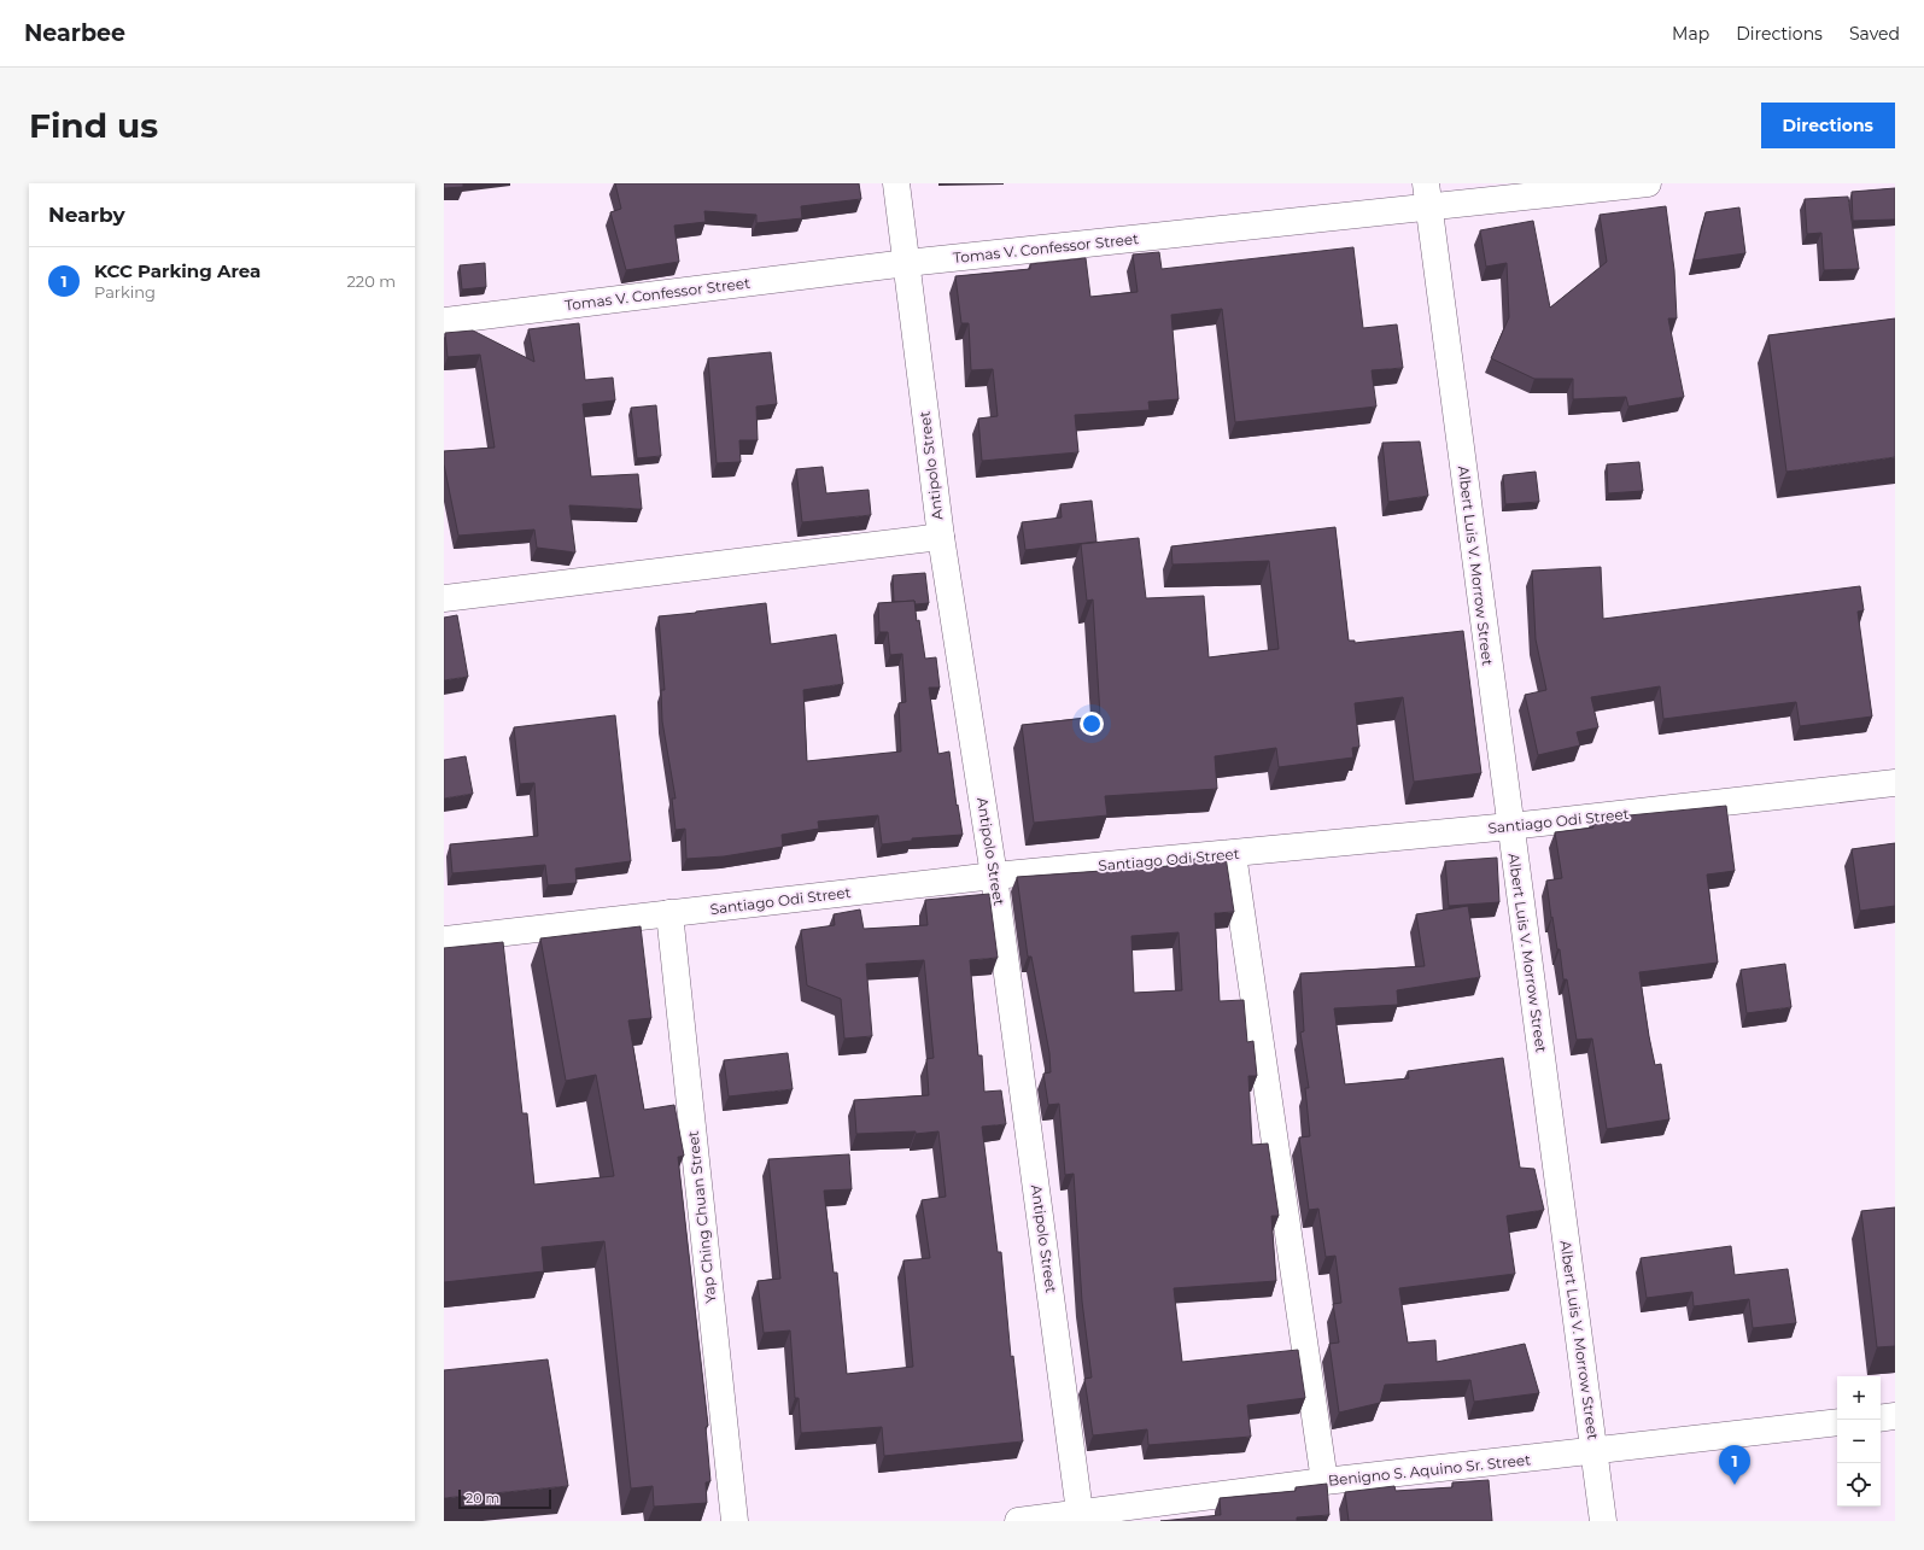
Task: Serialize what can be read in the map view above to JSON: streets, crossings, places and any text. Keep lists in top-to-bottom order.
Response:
{
  "streets": {
    "street": [
      "Tomas V. Confessor Street",
      "Antipolo Street",
      "Albert Luis V. Morrow Street",
      "Santiago Odi Street",
      "Yap Ching Chuan Street",
      "Benigno S. Aquino Sr. Street"
    ]
  },
  "crossings": [
    ["Tomas V. Confessor Street", "Antipolo Street"],
    ["Tomas V. Confessor Street", "Albert Luis V. Morrow Street"],
    ["Antipolo Street", "Santiago Odi Street"],
    ["Antipolo Street", "Benigno S. Aquino Sr. Street"],
    ["Albert Luis V. Morrow Street", "Santiago Odi Street"],
    ["Albert Luis V. Morrow Street", "Benigno S. Aquino Sr. Street"],
    ["Santiago Odi Street", "Yap Ching Chuan Street"]
  ],
  "scale_bar": "20 m",
  "page": {
    "header": "Nearbee",
    "nav": ["Map", "Directions", "Saved"],
    "buttons": "Directions",
    "title": "Find us",
    "heading": "Nearby",
    "list": [
      {
        "mark": "1",
        "name": "KCC Parking Area",
        "note": "Parking",
        "value": "220 m"
      }
    ],
    "map_buttons": ["+", "−"],
    "pins": "1",
    "scale": "20 m"
  }
}
